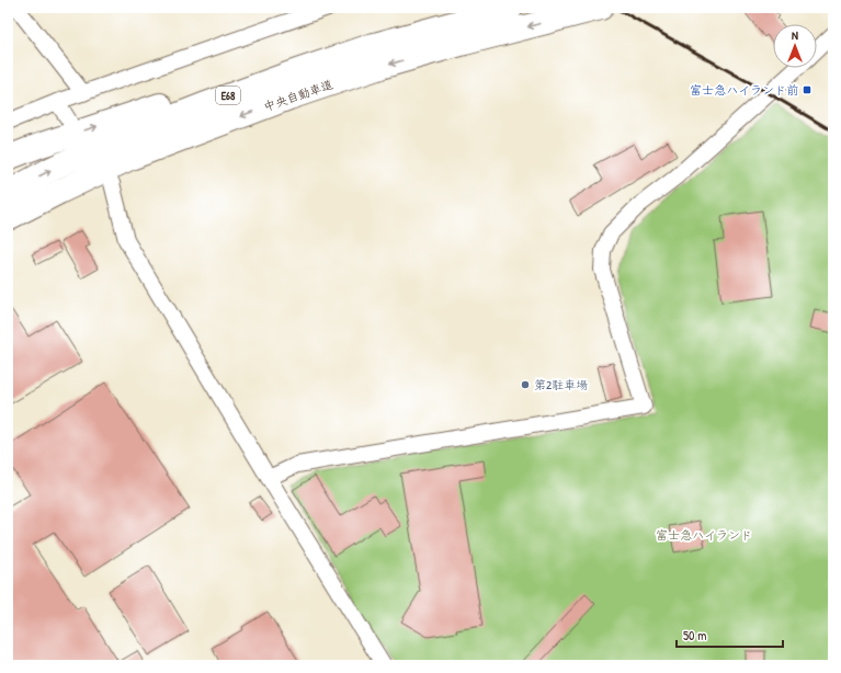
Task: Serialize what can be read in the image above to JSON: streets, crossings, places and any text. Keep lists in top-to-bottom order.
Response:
{
  "streets": {
    "highway": ["E68", "中央自動車道"]
  },
  "parks": ["富士急ハイランド"],
  "places": {
    "transit": ["富士急ハイランド前"],
    "other": ["第2駐車場"]
  },
  "scale_bar": "50 m",
  "north": "top"
}
